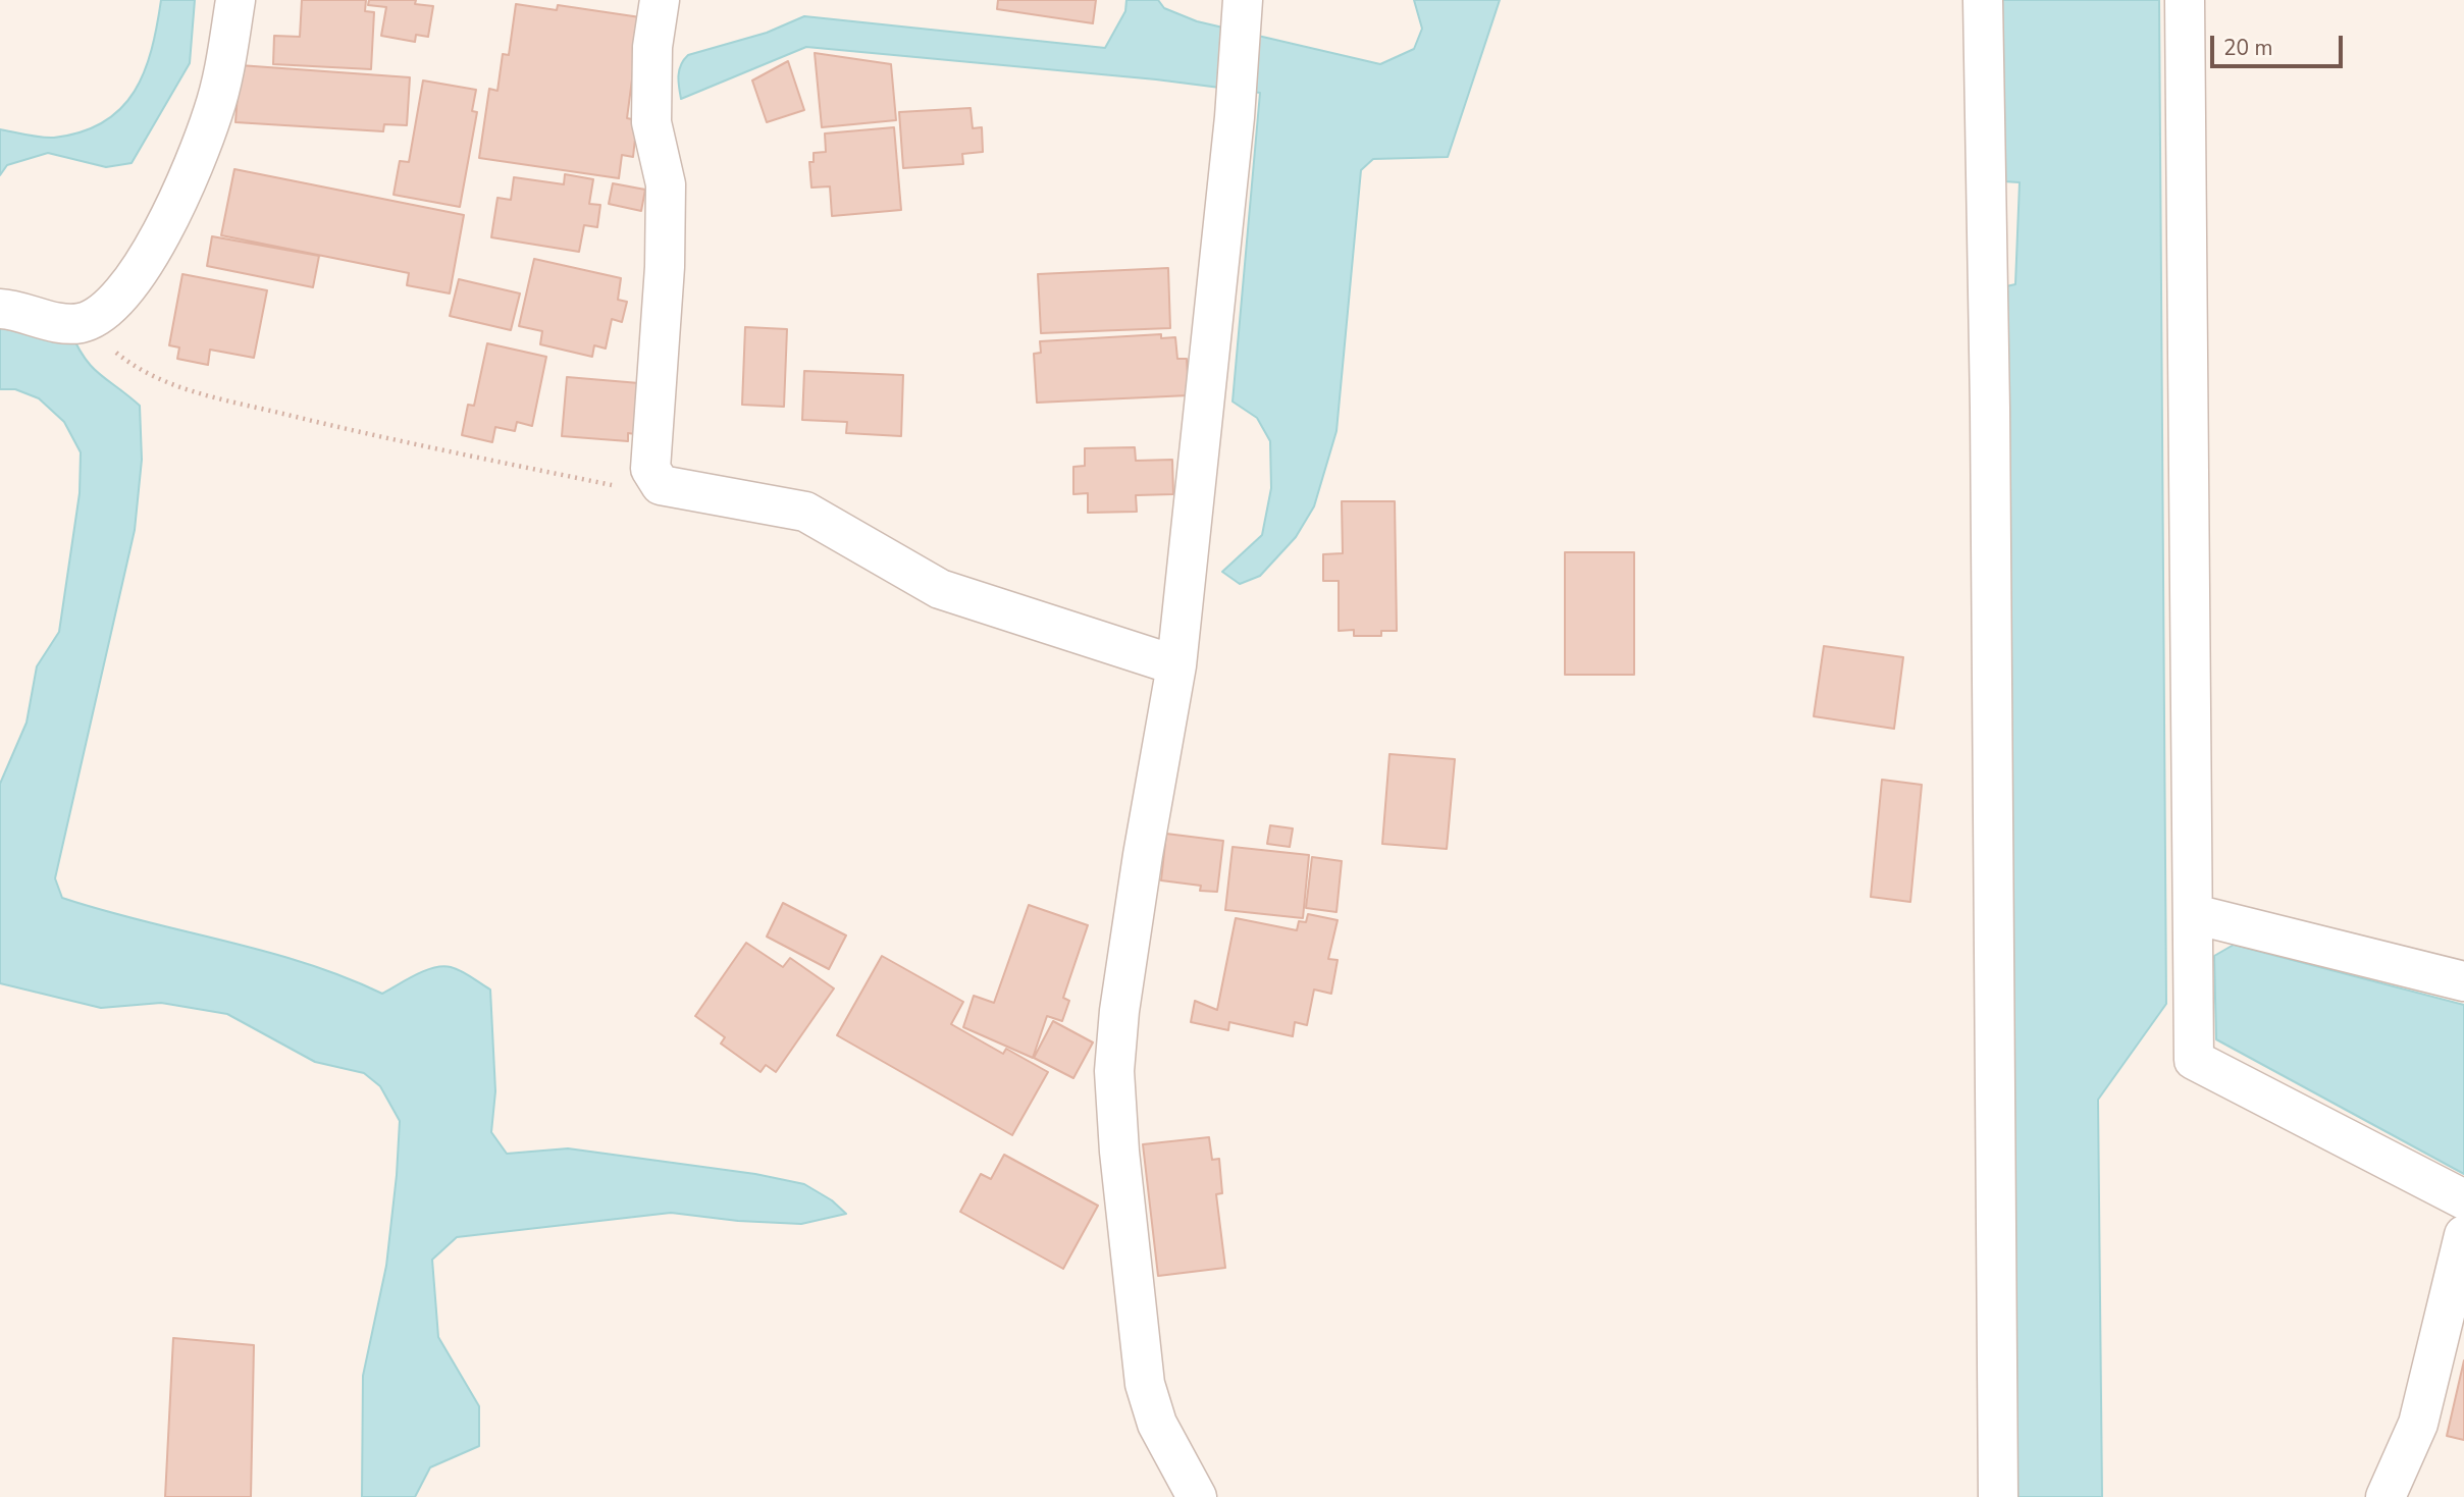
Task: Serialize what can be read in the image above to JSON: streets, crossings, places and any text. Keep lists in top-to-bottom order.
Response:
{
  "scale_bar": "20 m"
}
